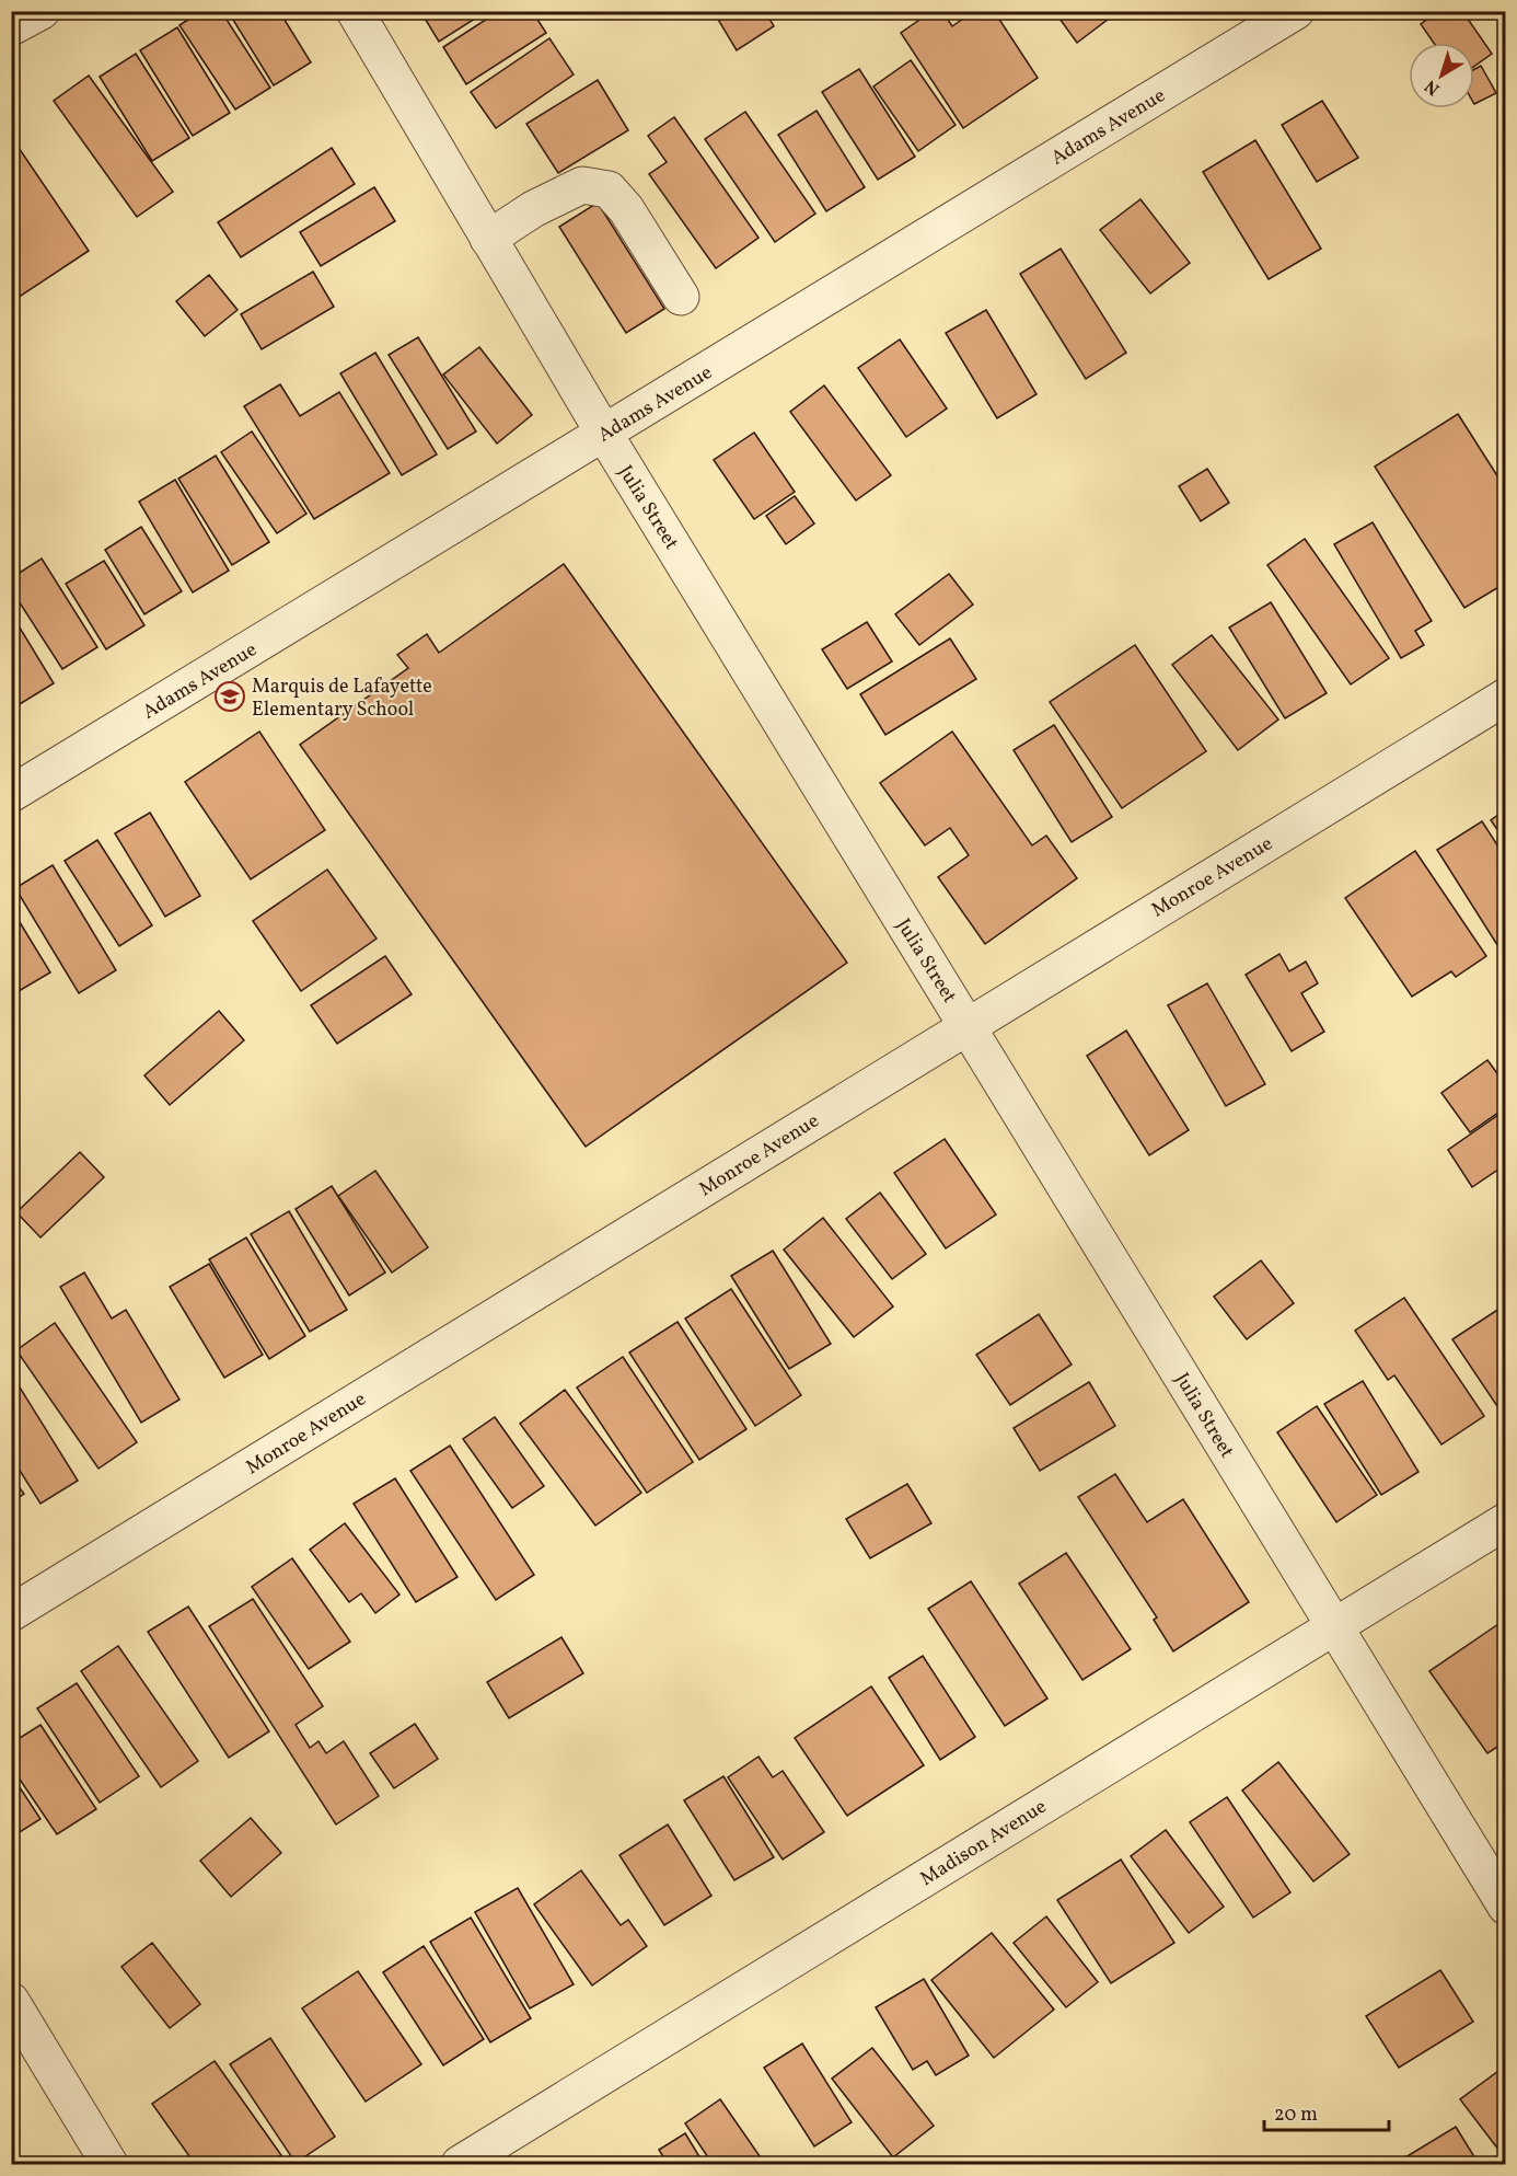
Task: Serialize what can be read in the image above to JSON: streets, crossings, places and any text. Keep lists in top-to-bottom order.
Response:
{
  "streets": {
    "street": [
      "Adams Avenue",
      "Julia Street",
      "Monroe Avenue",
      "Madison Avenue"
    ]
  },
  "crossings": [
    ["Adams Avenue", "Julia Street"],
    ["Julia Street", "Monroe Avenue"],
    ["Julia Street", "Madison Avenue"]
  ],
  "places": {
    "school or university": ["Marquis de Lafayette Elementary School"]
  },
  "scale_bar": "20 m",
  "north": "bottom left"
}
